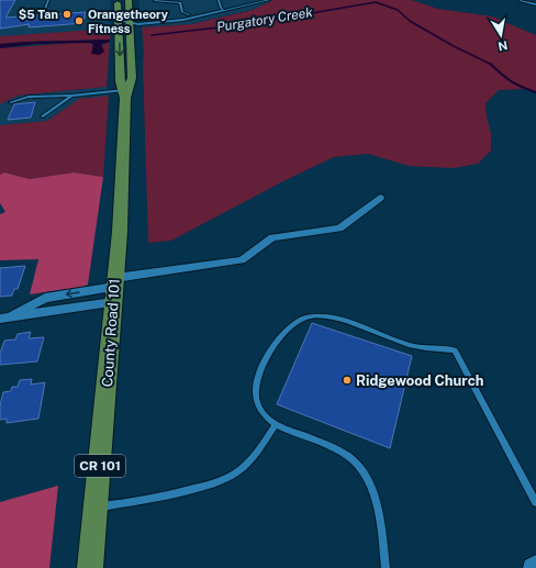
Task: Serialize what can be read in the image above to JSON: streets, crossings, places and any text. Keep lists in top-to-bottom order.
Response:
{
  "streets": {
    "main road": ["County Road 101", "CR 101"]
  },
  "water": ["Purgatory Creek"],
  "places": ["$5 Tan", "Orangetheory Fitness", "Ridgewood Church"],
  "north": "bottom"
}
